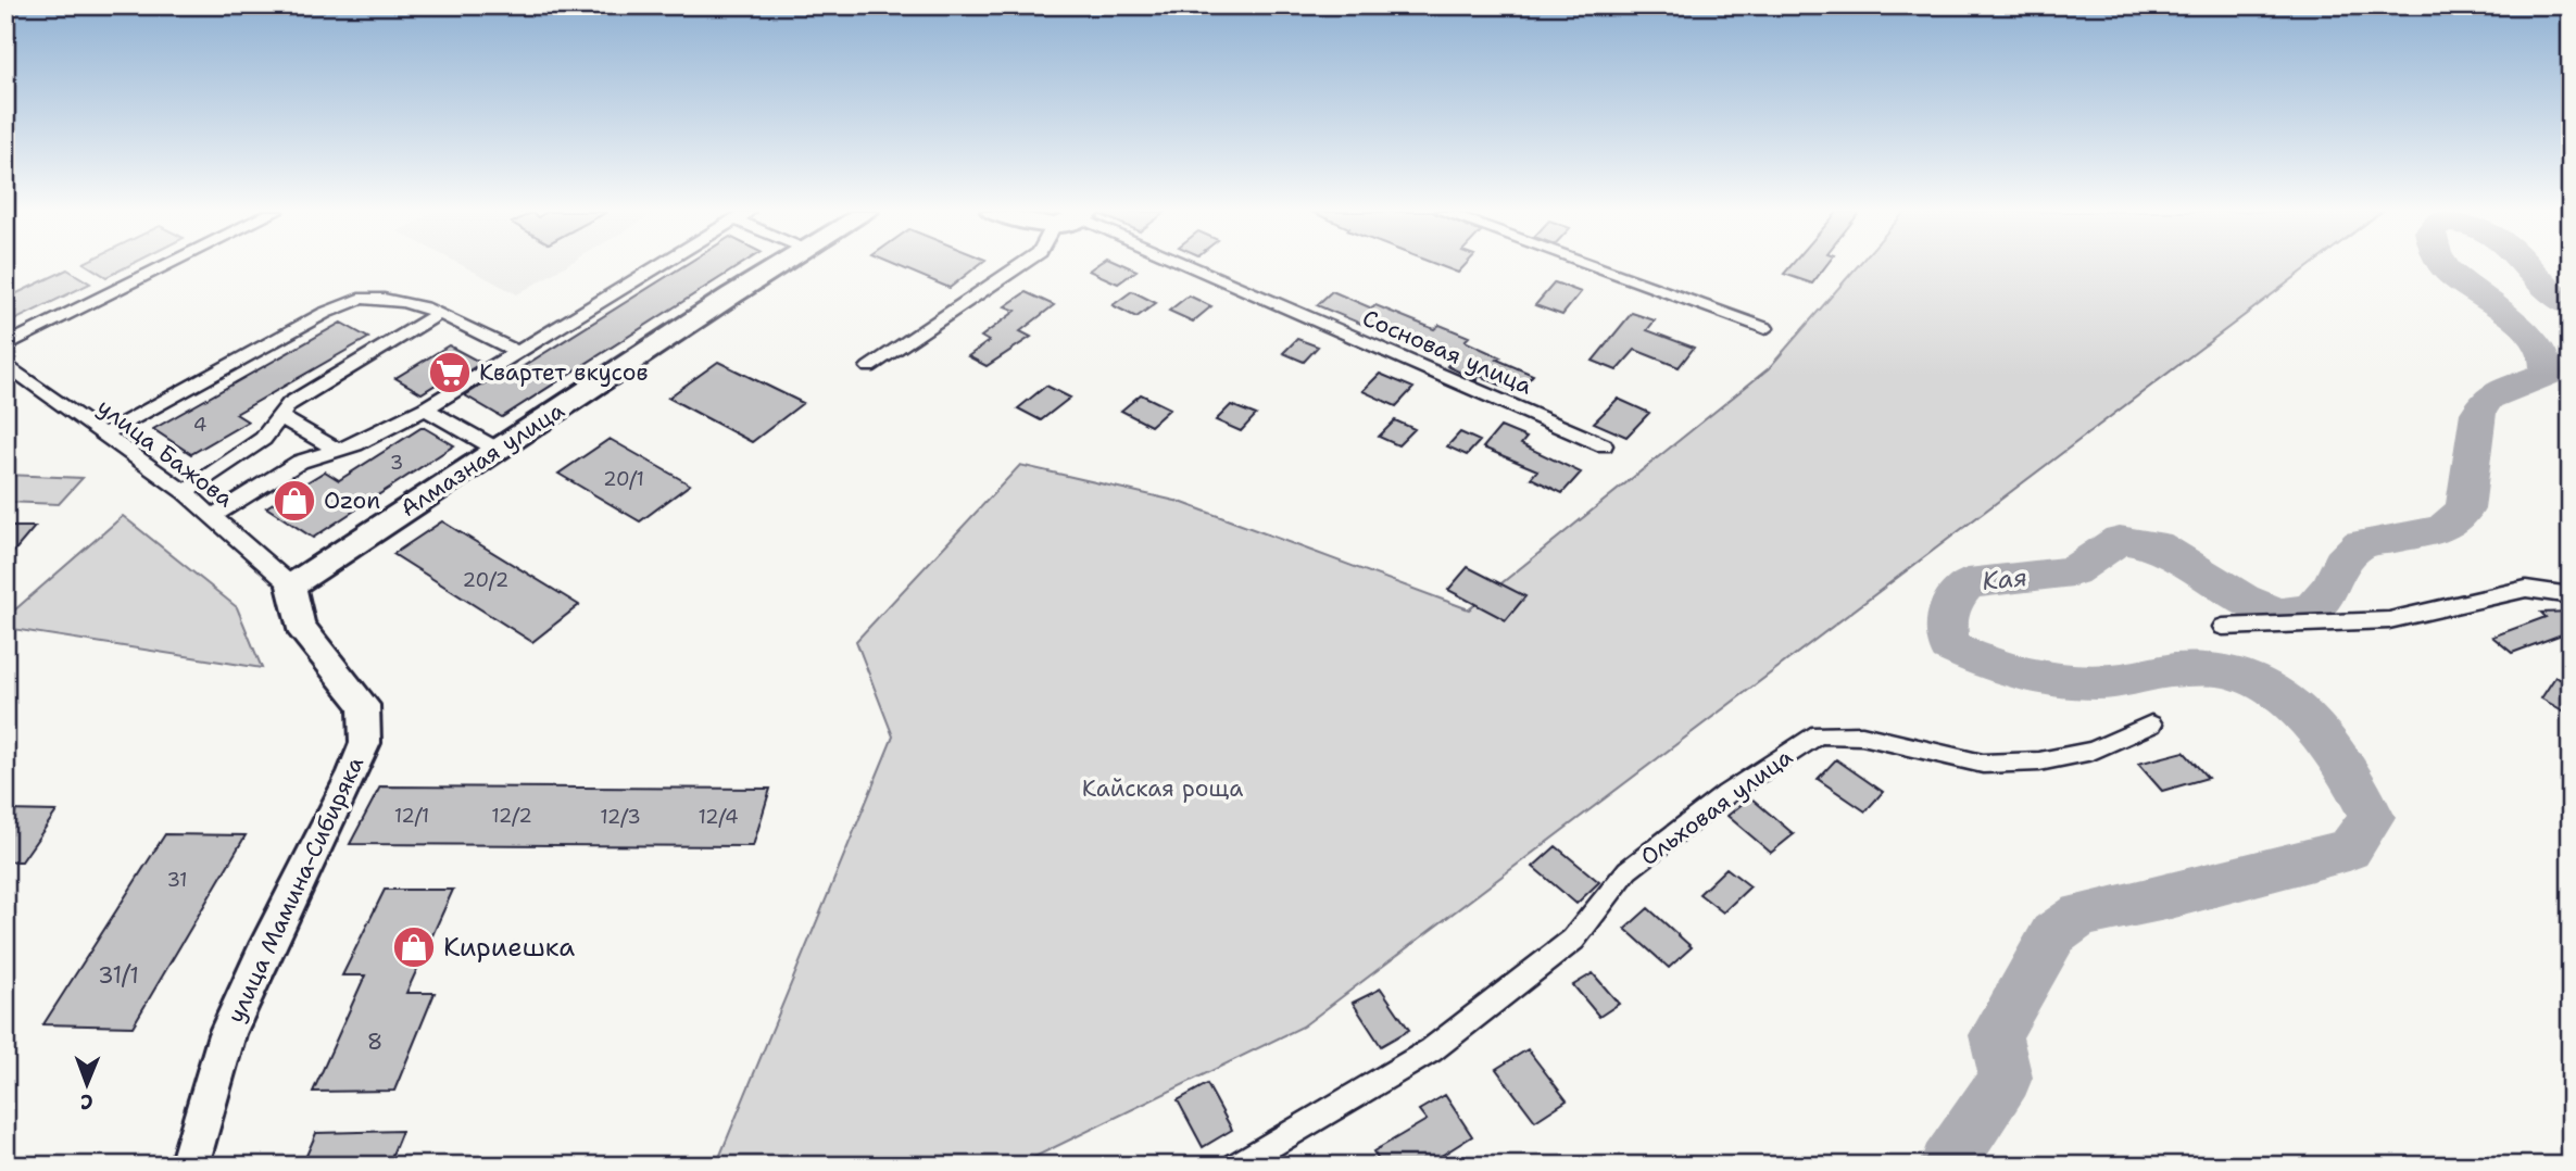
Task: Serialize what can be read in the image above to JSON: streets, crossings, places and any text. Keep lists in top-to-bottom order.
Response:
{
  "streets": {
    "street": [
      "Сосновая улица",
      "улица Бажова",
      "Алмазная улица",
      "Ольховая улица",
      "улица Мамина-Сибиряка"
    ]
  },
  "crossings": [
    ["улица Бажова", "Алмазная улица"],
    ["улица Бажова", "улица Мамина-Сибиряка"],
    ["Алмазная улица", "улица Мамина-Сибиряка"]
  ],
  "water": ["Кая"],
  "parks": ["Кайская роща"],
  "places": {
    "supermarket": ["Квартет вкусов"],
    "shop": ["Ozon", "Кириешка"]
  },
  "house_numbers": [
    "4",
    "3",
    "20/1",
    "20/2",
    "12/1",
    "12/2",
    "12/3",
    "12/4",
    "31",
    "31/1",
    "8"
  ],
  "north": "bottom"
}
